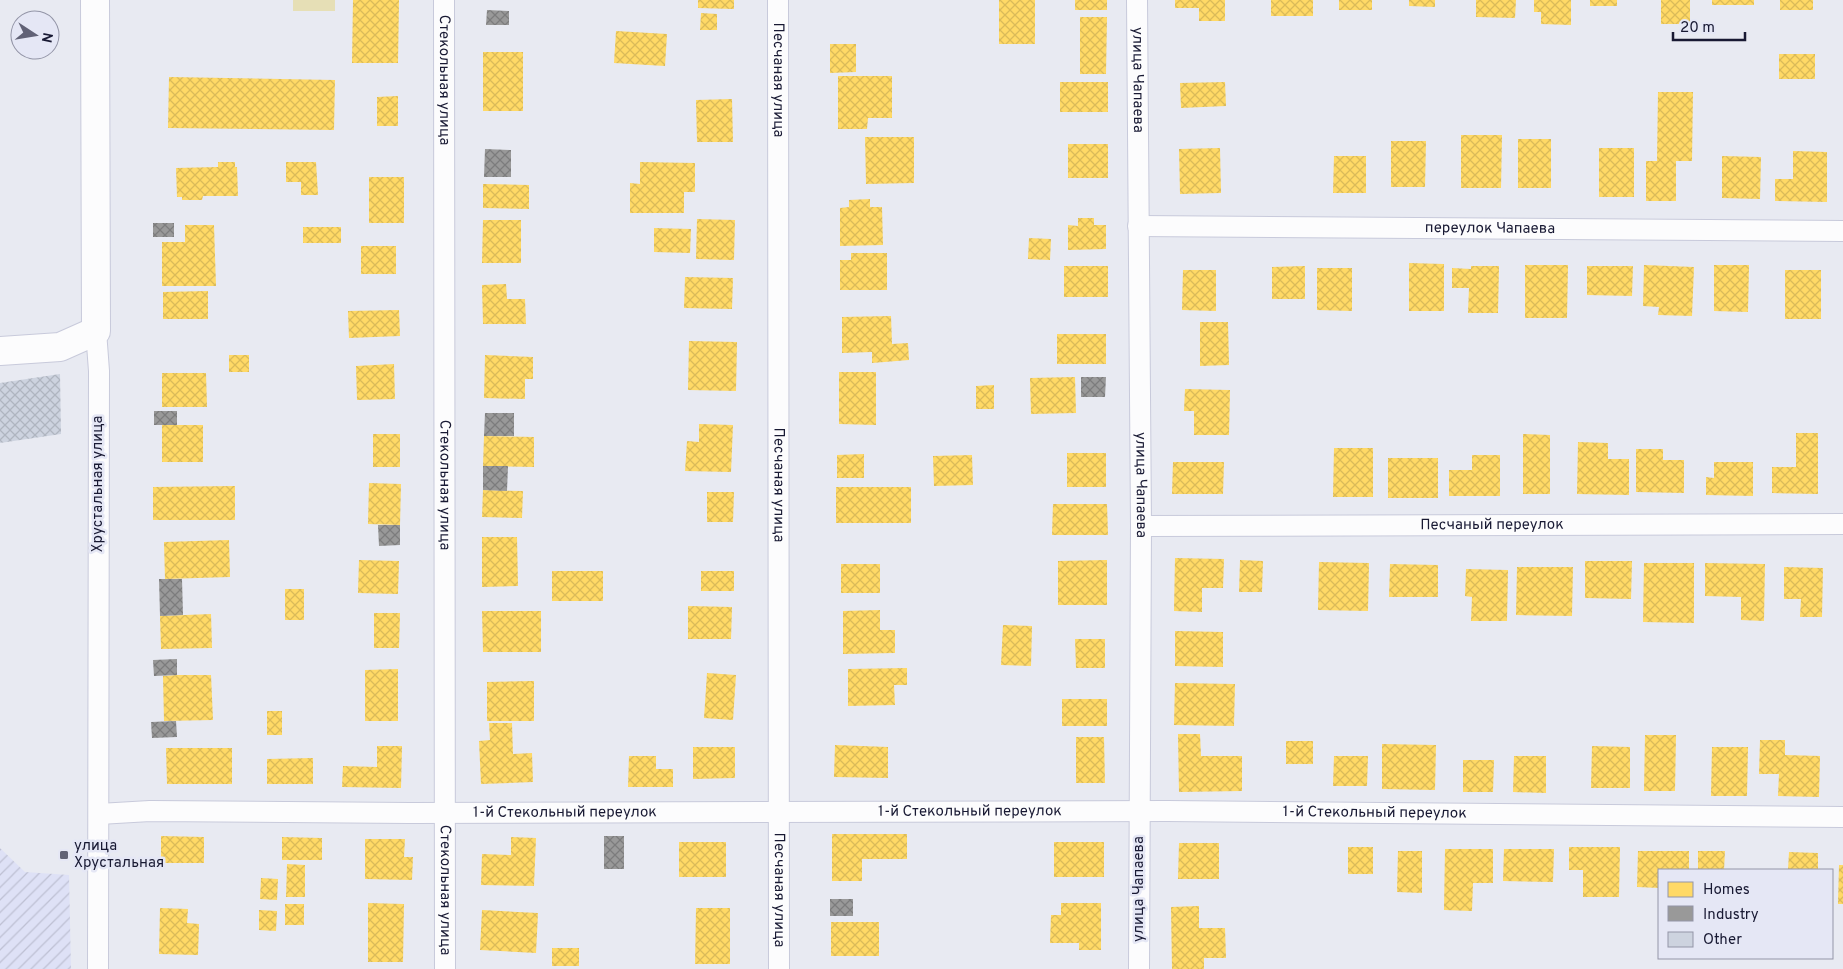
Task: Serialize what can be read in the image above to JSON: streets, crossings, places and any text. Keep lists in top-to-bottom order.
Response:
{
  "streets": {
    "main road": ["Хрустальная улица"],
    "street": [
      "Стекольная улица",
      "Песчаная улица",
      "улица Чапаева",
      "переулок Чапаева",
      "Песчаный переулок",
      "1-й Стекольный переулок"
    ]
  },
  "crossings": [
    ["Стекольная улица", "1-й Стекольный переулок"],
    ["Песчаная улица", "1-й Стекольный переулок"],
    ["улица Чапаева", "переулок Чапаева"],
    ["улица Чапаева", "Песчаный переулок"],
    ["улица Чапаева", "1-й Стекольный переулок"],
    ["Хрустальная улица", "1-й Стекольный переулок"]
  ],
  "places": {
    "transit": ["улица Хрустальная"]
  },
  "legend": ["Homes", "Industry", "Other"],
  "scale_bar": "20 m",
  "north": "right"
}
